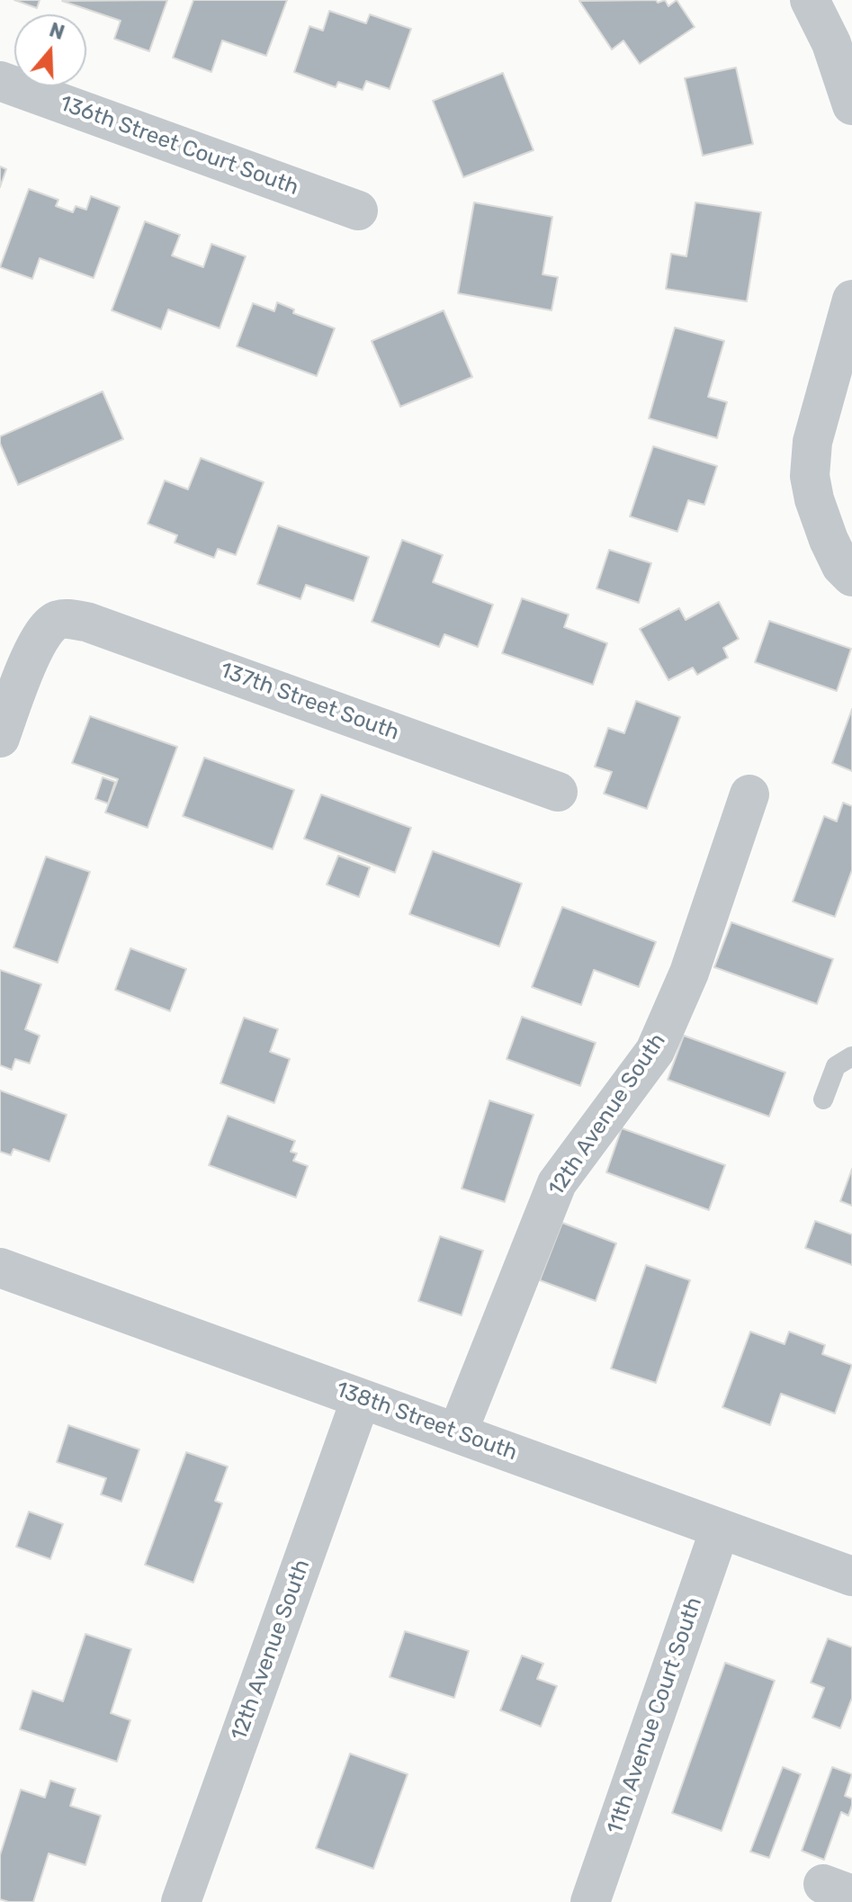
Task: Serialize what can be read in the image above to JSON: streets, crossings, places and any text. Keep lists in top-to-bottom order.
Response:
{
  "streets": {
    "street": [
      "136th Street Court South",
      "137th Street South",
      "12th Avenue South",
      "138th Street South",
      "11th Avenue Court South"
    ]
  },
  "crossings": [
    ["12th Avenue South", "138th Street South"],
    ["138th Street South", "11th Avenue Court South"]
  ],
  "north": "top"
}
